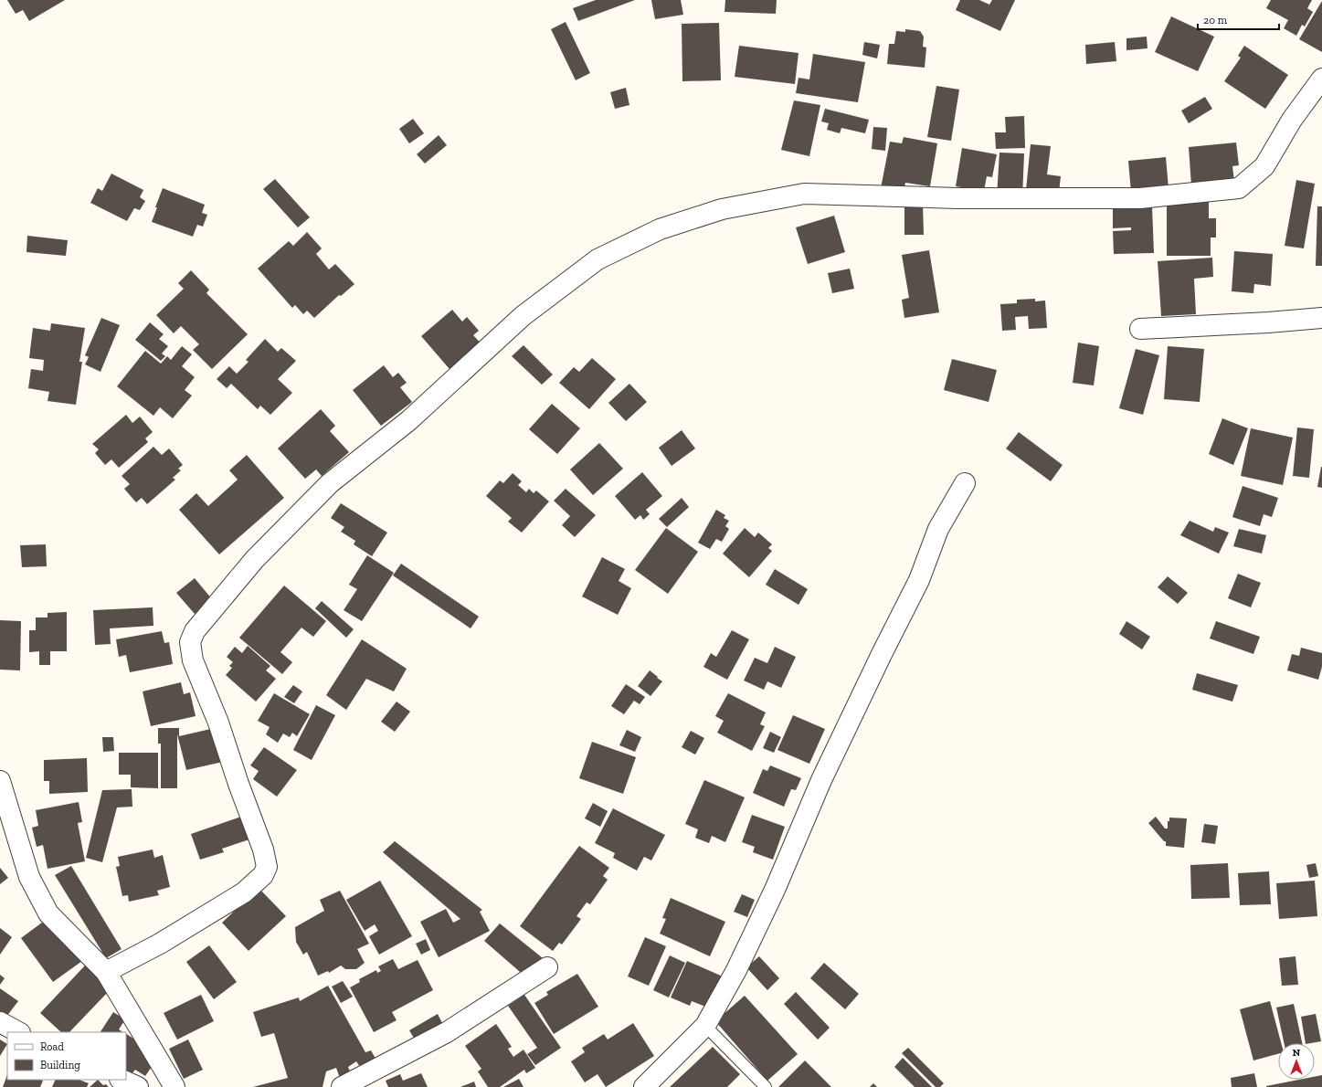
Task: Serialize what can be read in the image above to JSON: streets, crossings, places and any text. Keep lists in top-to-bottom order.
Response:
{
  "legend": ["Road", "Building"],
  "scale_bar": "20 m",
  "north": "top"
}
